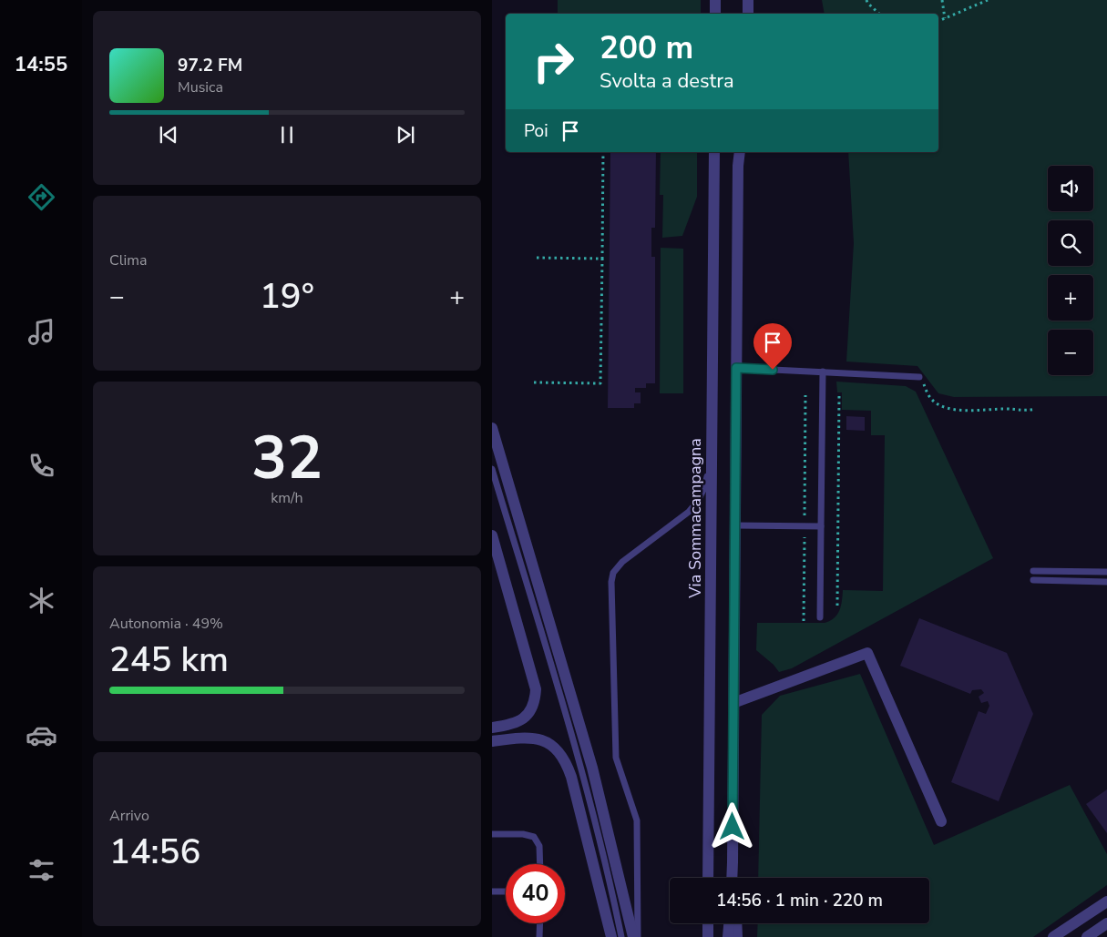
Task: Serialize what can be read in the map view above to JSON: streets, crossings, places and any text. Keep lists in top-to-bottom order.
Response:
{
  "streets": {
    "street": ["Via Sommacampagna"]
  },
  "page": {
    "tabs": "14:55",
    "turn": ["200 m", "Svolta a destra"],
    "song": ["97.2 FM", "Musica"],
    "then": "Poi",
    "map_buttons": ["+", "−"],
    "tile": [
      "Clima",
      ["32", "km/h"],
      ["Autonomia · 49%", "245 km"],
      ["Arrivo", "14:56"]
    ],
    "heat": ["−", "19°", "+"],
    "limit": "40",
    "trip": "14:56 · 1 min · 220 m"
  }
}
